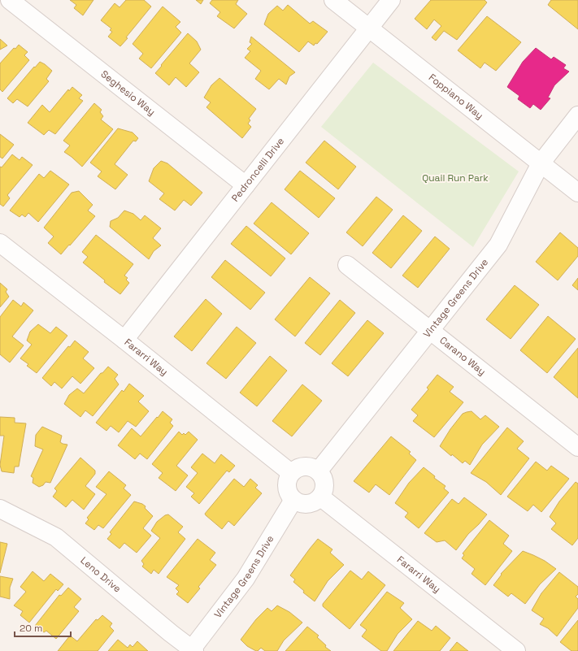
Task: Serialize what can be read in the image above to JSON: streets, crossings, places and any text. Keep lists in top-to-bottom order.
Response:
{
  "streets": {
    "street": [
      "Seghesio Way",
      "Foppiano Way",
      "Pedroncelli Drive",
      "Vintage Greens Drive",
      "Carano Way",
      "Fararri Way",
      "Leno Drive"
    ]
  },
  "crossings": [
    ["Seghesio Way", "Pedroncelli Drive"],
    ["Foppiano Way", "Pedroncelli Drive"],
    ["Foppiano Way", "Vintage Greens Drive"],
    ["Pedroncelli Drive", "Fararri Way"],
    ["Vintage Greens Drive", "Carano Way"],
    ["Vintage Greens Drive", "Fararri Way"],
    ["Vintage Greens Drive", "Leno Drive"]
  ],
  "parks": ["Quail Run Park"],
  "scale_bar": "20 m"
}
